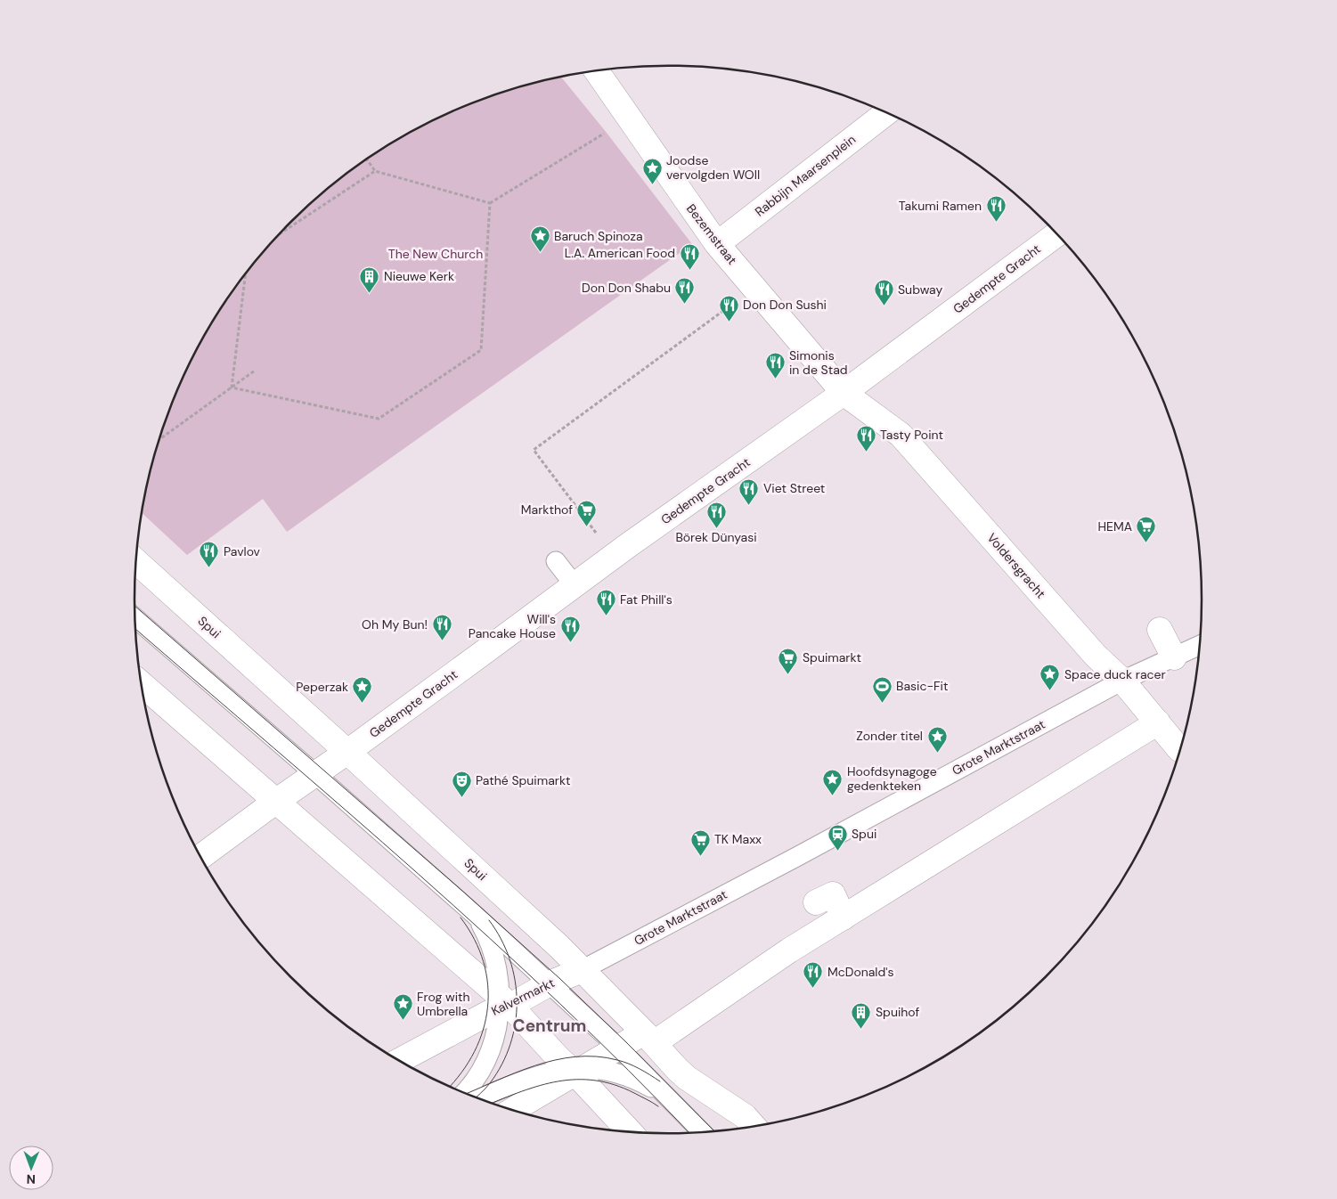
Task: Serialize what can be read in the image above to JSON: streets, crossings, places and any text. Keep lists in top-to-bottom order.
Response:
{
  "streets": {
    "street": [
      "Rabbijn Maarsenplein",
      "Bezemstraat",
      "Gedempte Gracht",
      "Voldersgracht",
      "Spui",
      "Kalvermarkt"
    ],
    "lane": ["Grote Marktstraat"]
  },
  "crossings": [
    ["Rabbijn Maarsenplein", "Bezemstraat"],
    ["Bezemstraat", "Gedempte Gracht"],
    ["Bezemstraat", "Voldersgracht"],
    ["Gedempte Gracht", "Voldersgracht"],
    ["Gedempte Gracht", "Spui"],
    ["Voldersgracht", "Grote Marktstraat"],
    ["Spui", "Grote Marktstraat"],
    ["Spui", "Kalvermarkt"],
    ["Grote Marktstraat", "Kalvermarkt"]
  ],
  "districts": ["Centrum"],
  "parks": ["The New Church"],
  "places": {
    "place": [
      "Joodse vervolgden WOII",
      "Baruch Spinoza",
      "Space duck racer",
      "Peperzak",
      "Zonder titel",
      "Hoofdsynagoge gedenkteken",
      "Frog with Umbrella"
    ],
    "restaurant": [
      "Takumi Ramen",
      "L.A. American Food",
      "Don Don Shabu",
      "Subway",
      "Don Don Sushi",
      "Simonis in de Stad",
      "Tasty Point",
      "Viet Street",
      "Börek Dünyasi",
      "Pavlov",
      "Fat Phill's",
      "Oh My Bun!",
      "Will's Pancake House",
      "McDonald's"
    ],
    "building": ["Nieuwe Kerk", "Spuihof"],
    "supermarket": [
      "Markthof",
      "HEMA",
      "Spuimarkt",
      "TK Maxx"
    ],
    "sports": ["Basic-Fit"],
    "theatre": ["Pathé Spuimarkt"],
    "station": ["Spui"]
  },
  "north": "bottom"
}
